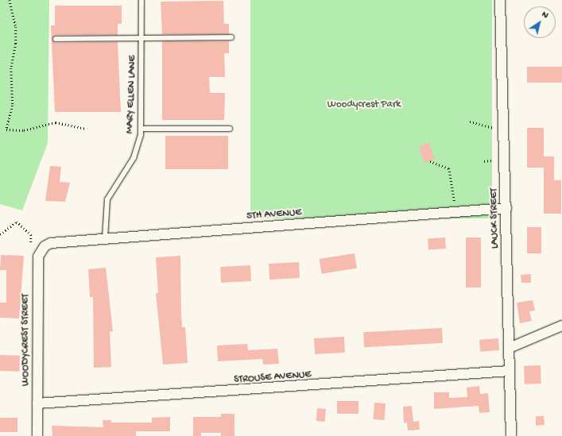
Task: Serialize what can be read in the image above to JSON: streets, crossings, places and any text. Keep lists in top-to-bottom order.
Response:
{
  "streets": {
    "street": [
      "5TH AVENUE",
      "LAUCK STREET",
      "WOODYCREST STREET",
      "STROUSE AVENUE"
    ],
    "lane": ["MARY ELLEN LANE"]
  },
  "crossings": [
    ["MARY ELLEN LANE", "5TH AVENUE"],
    ["5TH AVENUE", "LAUCK STREET"],
    ["5TH AVENUE", "WOODYCREST STREET"],
    ["LAUCK STREET", "STROUSE AVENUE"],
    ["WOODYCREST STREET", "STROUSE AVENUE"]
  ],
  "parks": ["Woodycrest Park"],
  "north": "top right"
}
